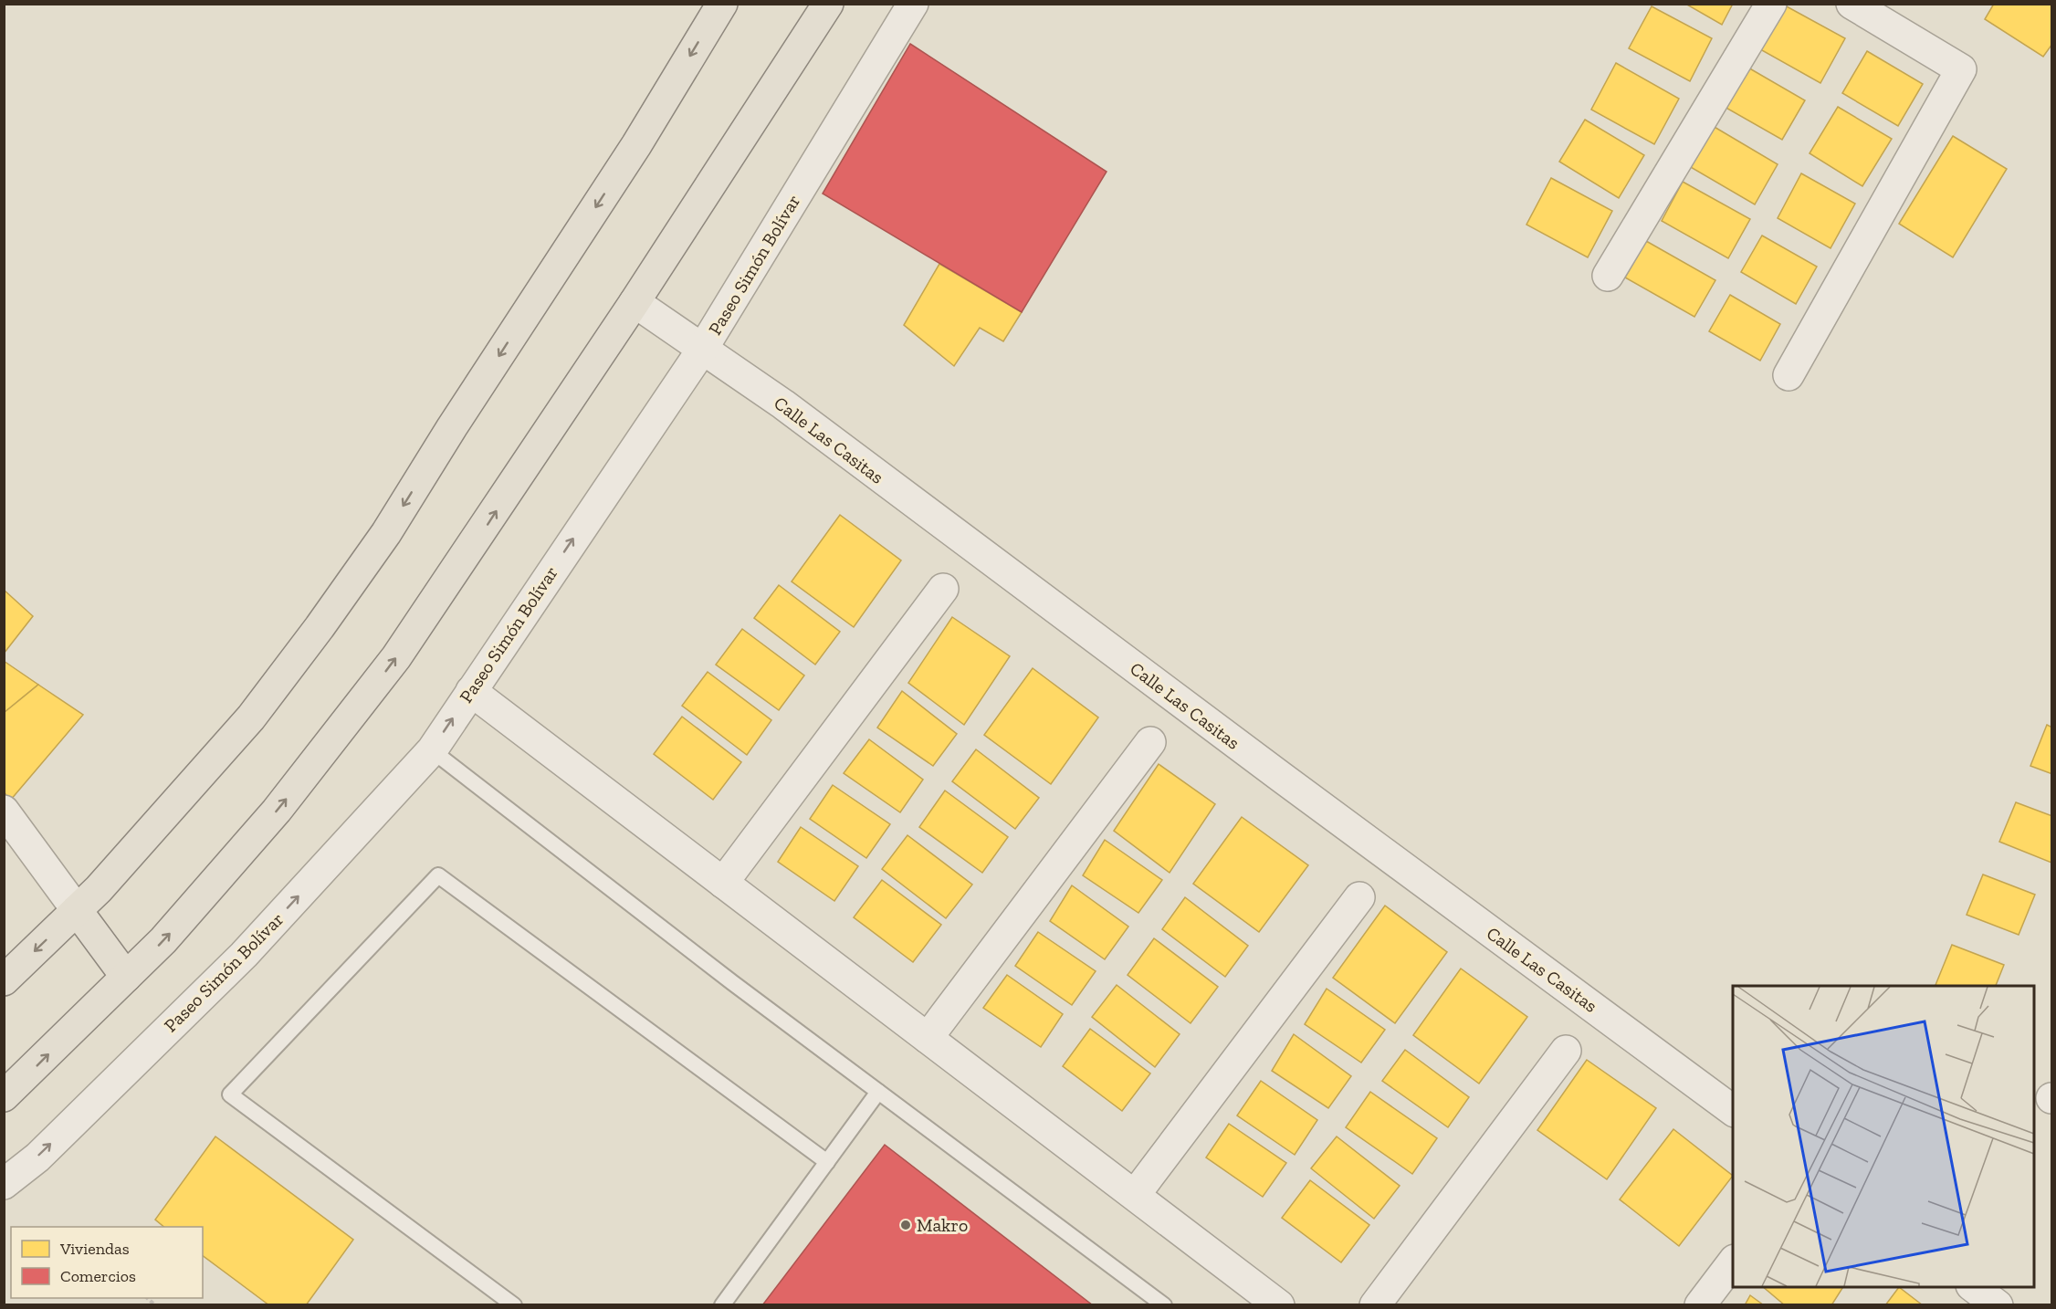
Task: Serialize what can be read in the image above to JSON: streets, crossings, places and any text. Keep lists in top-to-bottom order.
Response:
{
  "streets": {
    "street": ["Paseo Simón Bolívar", "Calle Las Casitas"]
  },
  "crossings": [
    ["Paseo Simón Bolívar", "Calle Las Casitas"]
  ],
  "one_way": ["Paseo Simón Bolívar"],
  "places": ["Makro"],
  "legend": ["Viviendas", "Comercios"]
}
